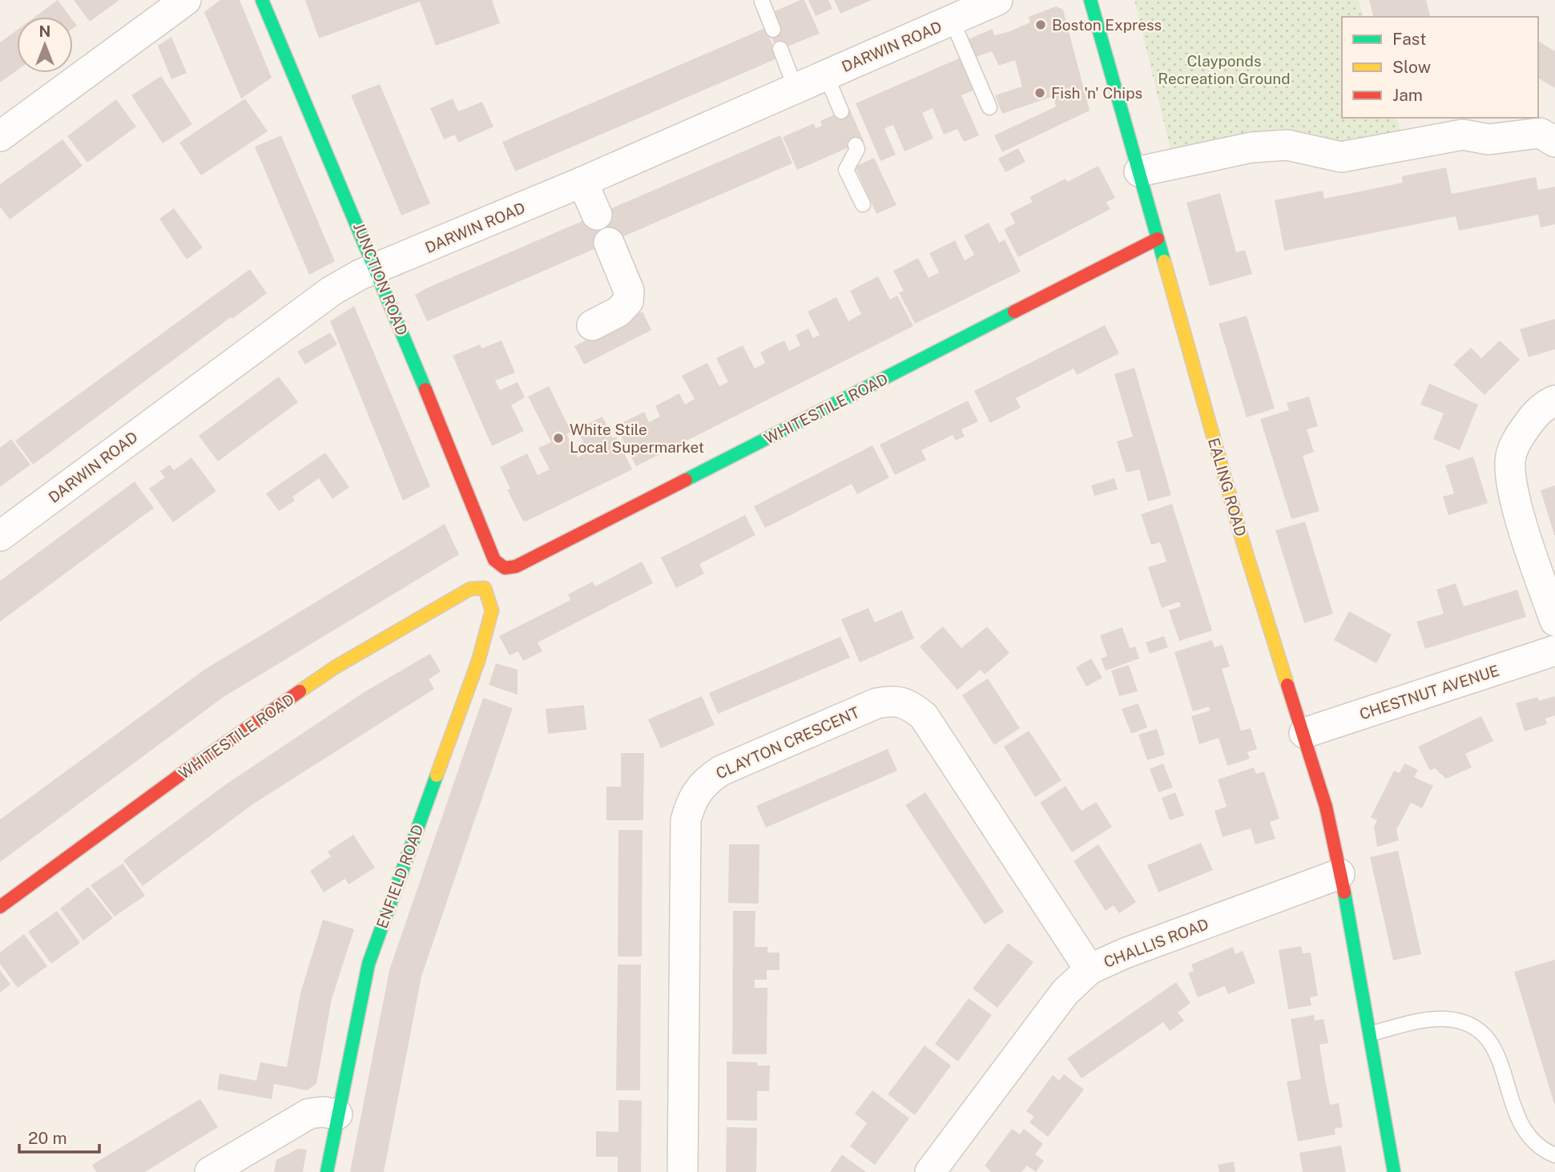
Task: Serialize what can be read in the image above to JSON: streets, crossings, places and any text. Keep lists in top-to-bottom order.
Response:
{
  "streets": {
    "street": [
      "DARWIN ROAD",
      "JUNCTION ROAD",
      "WHITESTILE ROAD",
      "EALING ROAD",
      "CHESTNUT AVENUE",
      "CLAYTON CRESCENT",
      "ENFIELD ROAD",
      "CHALLIS ROAD"
    ]
  },
  "crossings": [
    ["DARWIN ROAD", "JUNCTION ROAD"],
    ["JUNCTION ROAD", "WHITESTILE ROAD"],
    ["WHITESTILE ROAD", "EALING ROAD"],
    ["WHITESTILE ROAD", "ENFIELD ROAD"],
    ["EALING ROAD", "CHESTNUT AVENUE"],
    ["EALING ROAD", "CHALLIS ROAD"],
    ["CLAYTON CRESCENT", "CHALLIS ROAD"]
  ],
  "parks": ["Clayponds Recreation Ground"],
  "places": ["Boston Express", "Fish 'n' Chips", "White Stile Local Supermarket"],
  "legend": ["Fast", "Slow", "Jam"],
  "scale_bar": "20 m",
  "north": "top"
}
